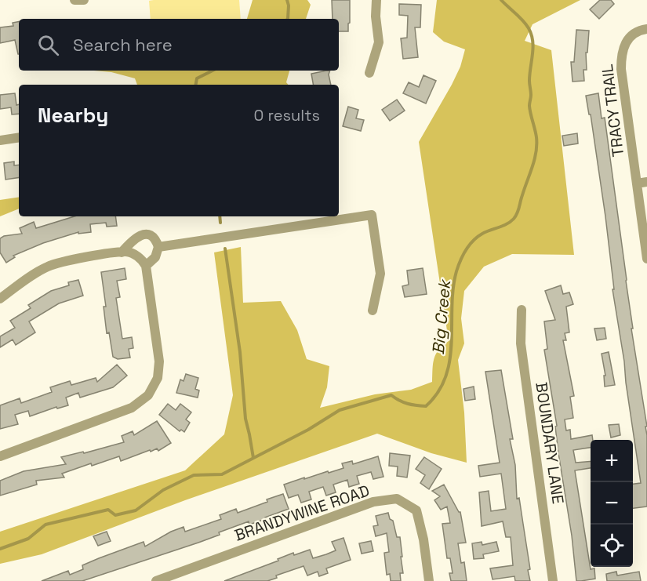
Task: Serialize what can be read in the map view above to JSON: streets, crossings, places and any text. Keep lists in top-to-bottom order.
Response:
{
  "streets": {
    "street": ["TRACY TRAIL", "BOUNDARY LANE", "BRANDYWINE ROAD"]
  },
  "water": ["Big Creek"],
  "page": {
    "search": "Search here",
    "heading": ["Nearby", "0 results"],
    "map_buttons": ["+", "−"]
  }
}
